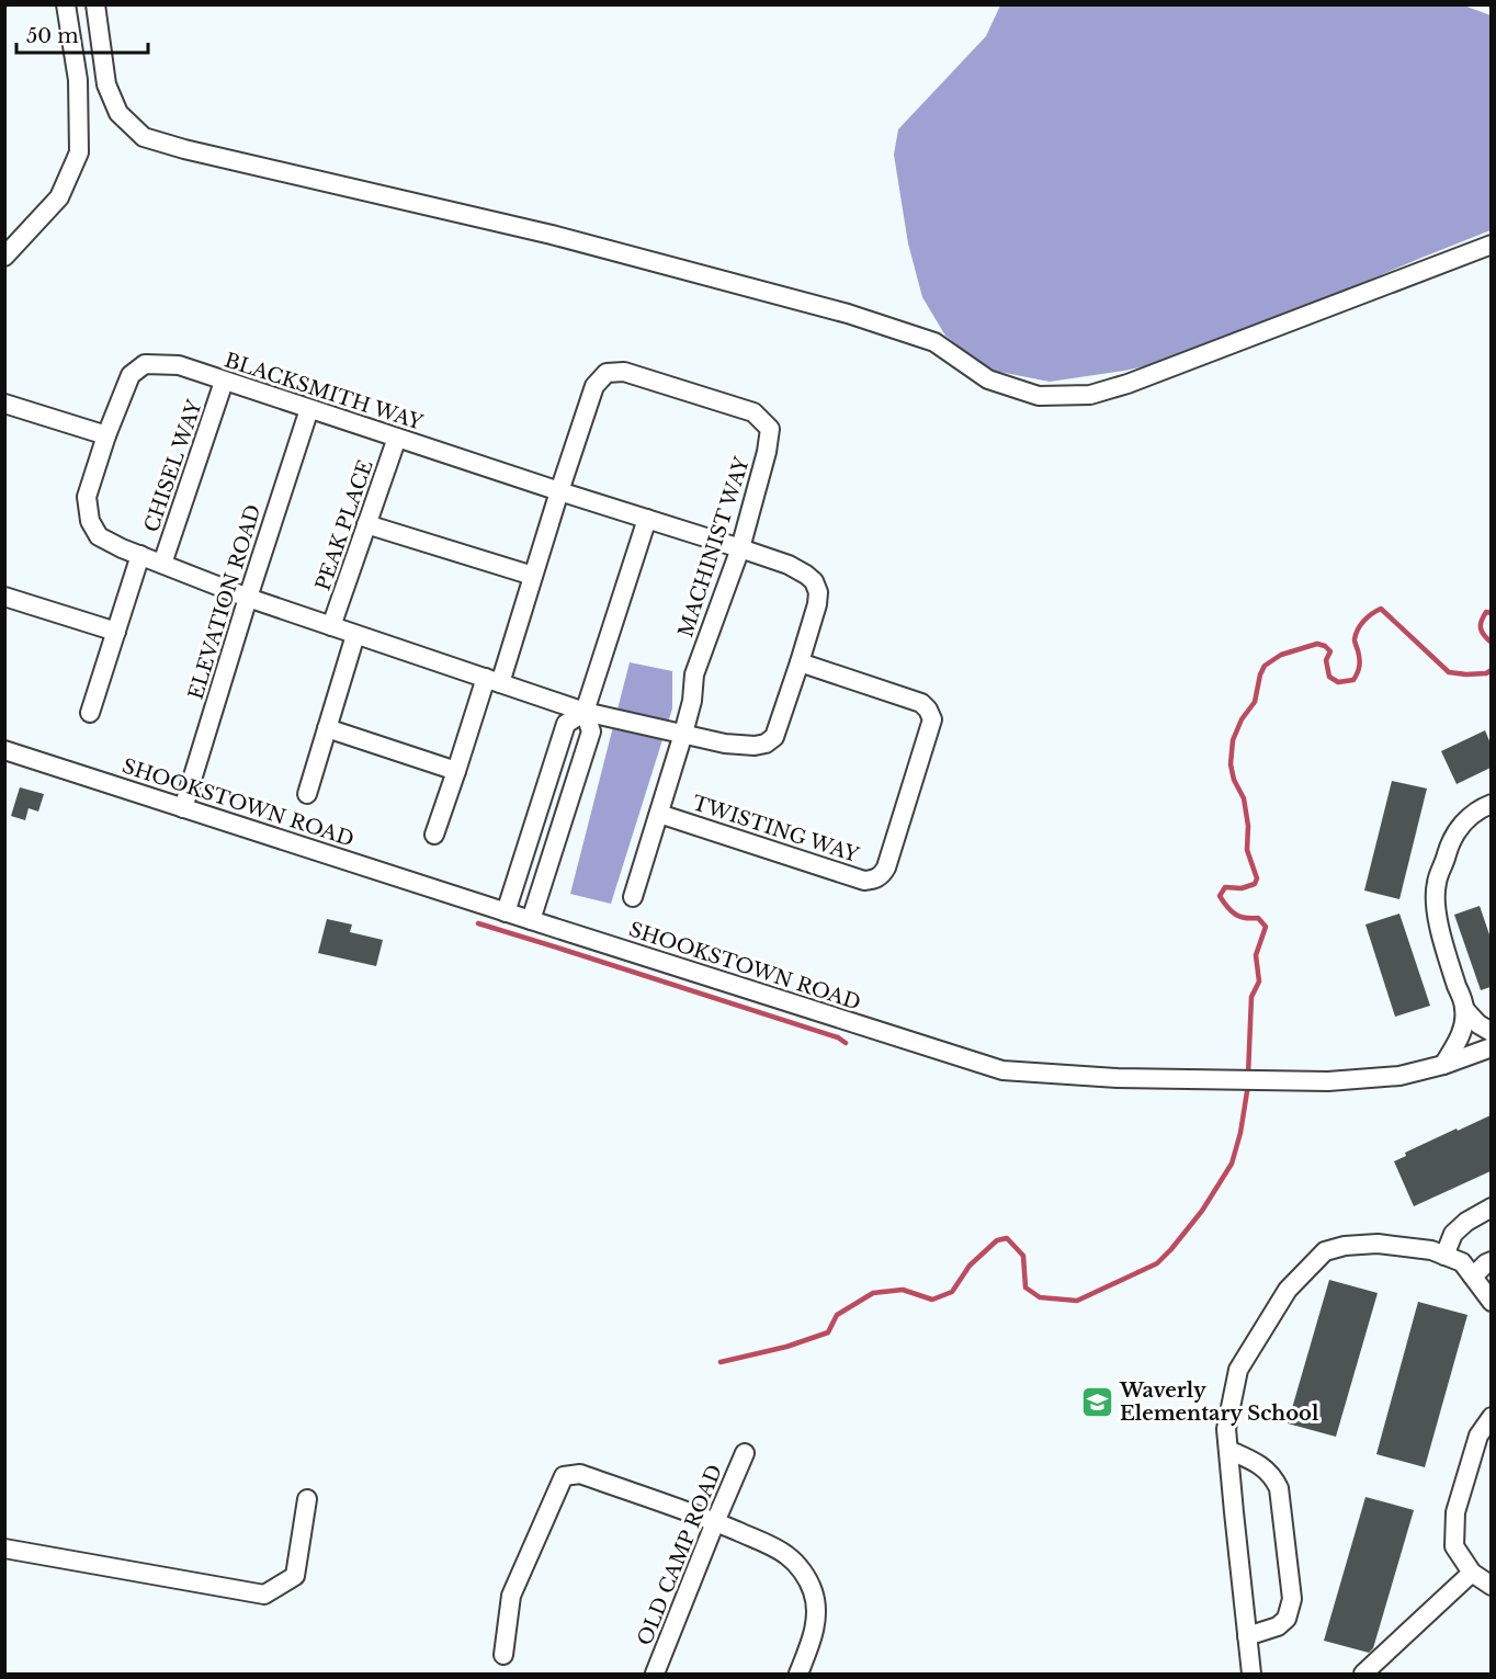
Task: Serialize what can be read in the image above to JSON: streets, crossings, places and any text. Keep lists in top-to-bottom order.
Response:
{
  "streets": {
    "street": [
      "BLACKSMITH WAY",
      "CHISEL WAY",
      "PEAK PLACE",
      "MACHINIST WAY",
      "ELEVATION ROAD",
      "SHOOKSTOWN ROAD",
      "TWISTING WAY",
      "OLD CAMP ROAD"
    ]
  },
  "crossings": [
    ["BLACKSMITH WAY", "CHISEL WAY"],
    ["BLACKSMITH WAY", "PEAK PLACE"],
    ["BLACKSMITH WAY", "MACHINIST WAY"],
    ["BLACKSMITH WAY", "ELEVATION ROAD"],
    ["BLACKSMITH WAY", "TWISTING WAY"],
    ["MACHINIST WAY", "TWISTING WAY"],
    ["ELEVATION ROAD", "SHOOKSTOWN ROAD"]
  ],
  "places": {
    "school or university": ["Waverly Elementary School"]
  },
  "scale_bar": "50 m"
}
